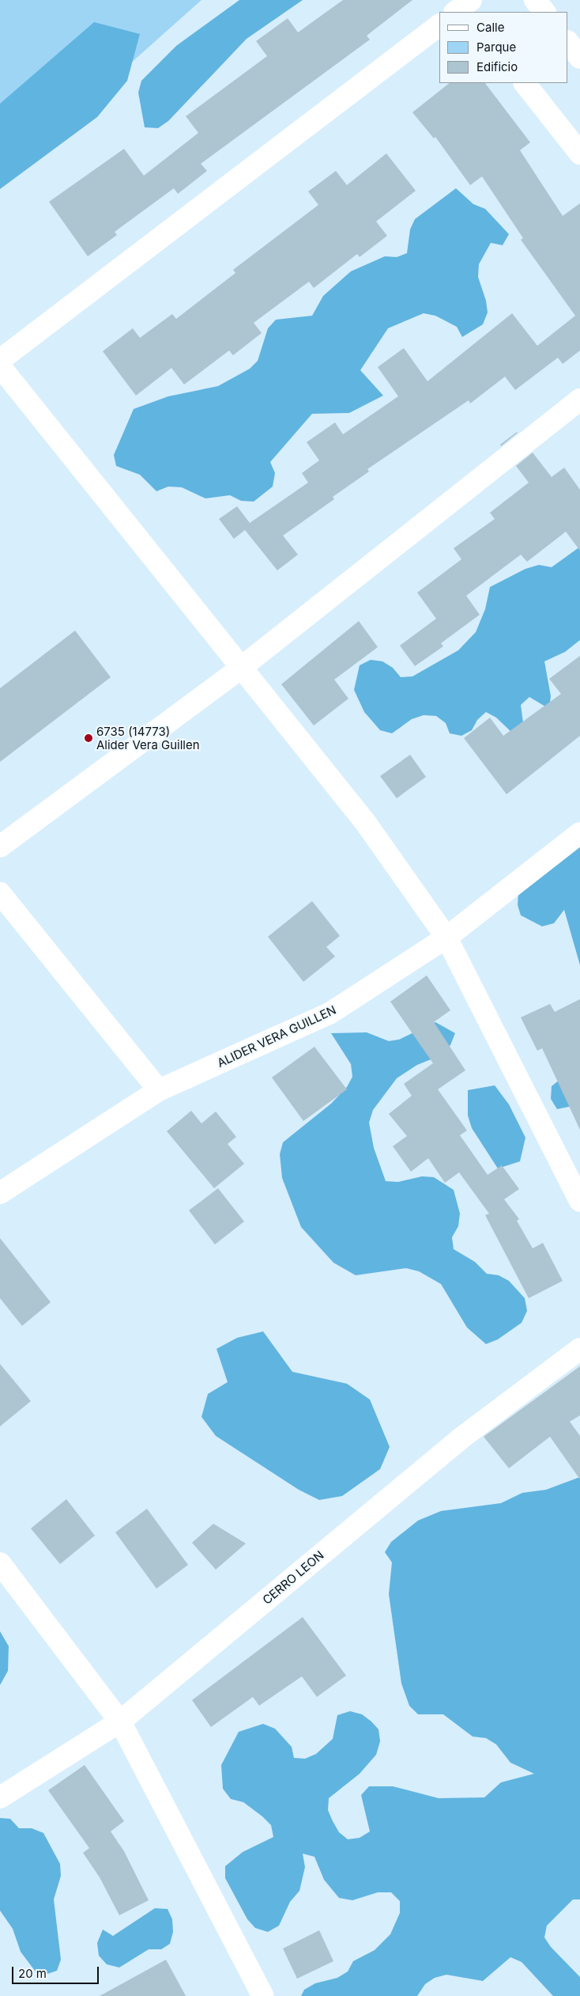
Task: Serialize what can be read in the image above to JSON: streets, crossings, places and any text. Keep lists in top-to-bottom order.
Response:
{
  "streets": {
    "street": ["ALIDER VERA GUILLEN", "CERRO LEON"]
  },
  "places": ["6735 (14773) Alider Vera Guillen"],
  "legend": ["Calle", "Parque", "Edificio"],
  "scale_bar": "20 m"
}
